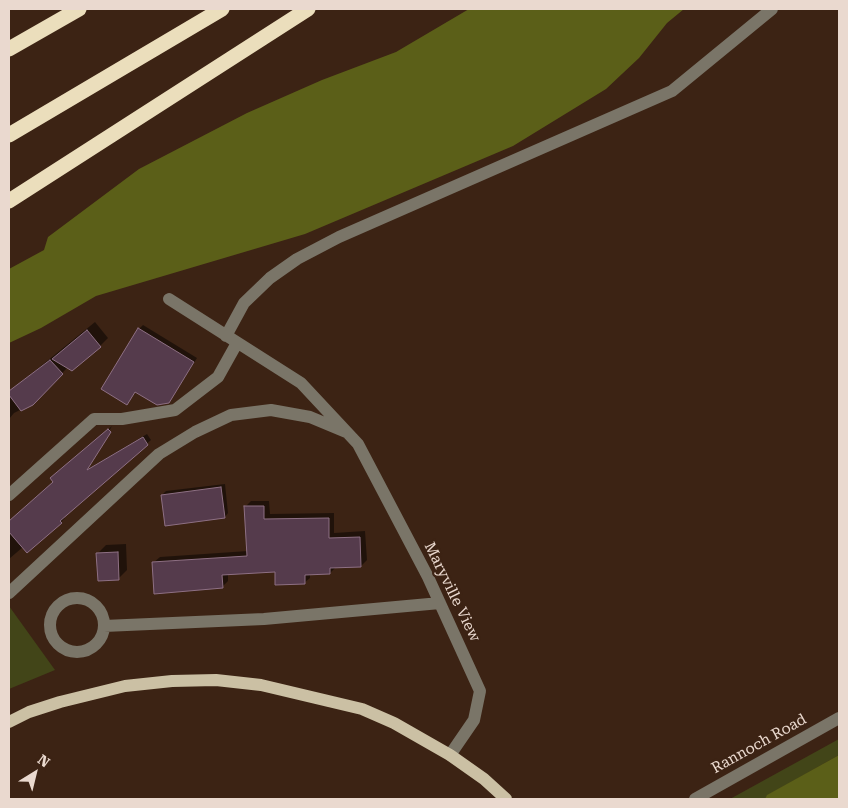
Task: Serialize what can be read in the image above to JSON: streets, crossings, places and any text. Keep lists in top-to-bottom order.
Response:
{
  "streets": {
    "street": ["Maryville View", "Rannoch Road"]
  },
  "north": "top right"
}
